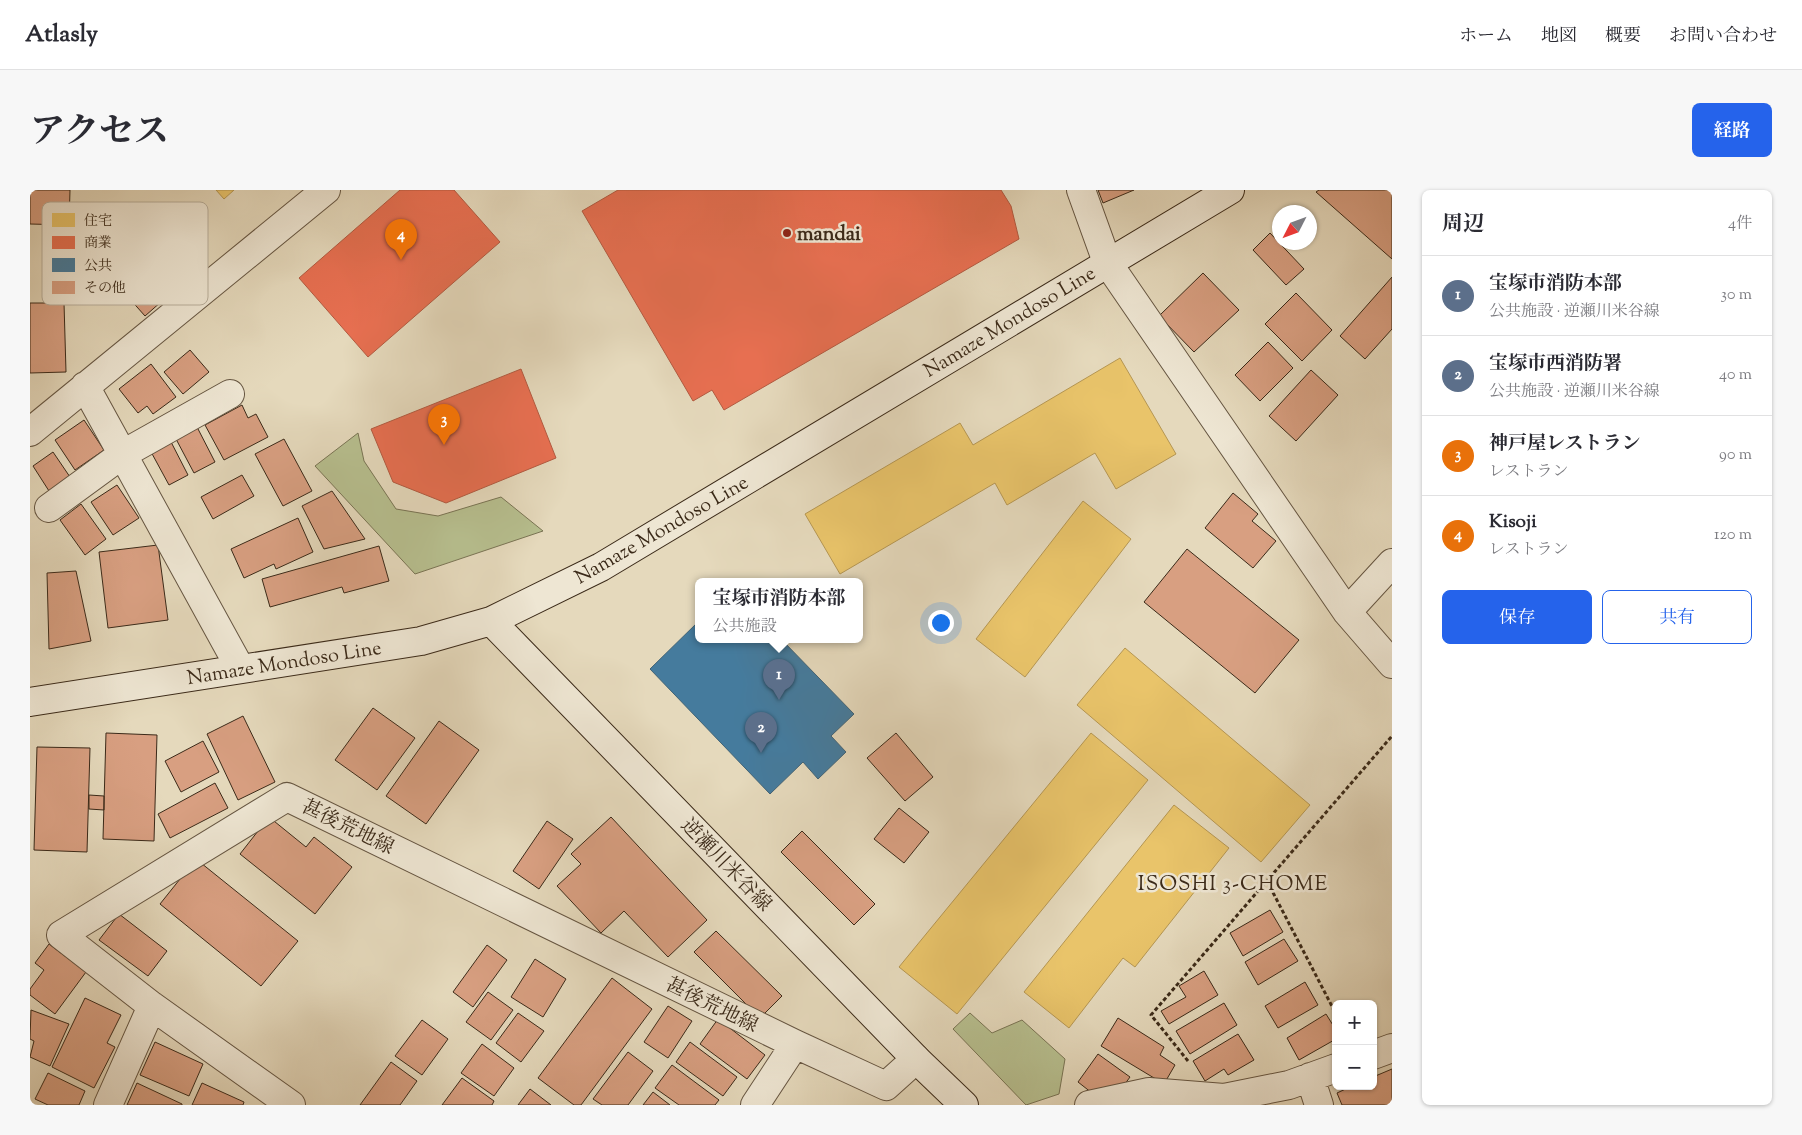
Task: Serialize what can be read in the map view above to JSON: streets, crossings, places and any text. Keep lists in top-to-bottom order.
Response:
{
  "streets": {
    "street": ["Namaze Mondoso Line", "甚後荒地線", "逆瀬川米谷線"]
  },
  "crossings": [
    ["Namaze Mondoso Line", "逆瀬川米谷線"]
  ],
  "districts": ["ISOSHI 3-CHOME"],
  "places": ["mandai"],
  "legend": [
    "住宅",
    "商業",
    "公共",
    "その他"
  ],
  "north": "bottom left",
  "page": {
    "header": "Atlasly",
    "nav": [
      "ホーム",
      "地図",
      "概要",
      "お問い合わせ"
    ],
    "title": "アクセス",
    "buttons": [
      "経路",
      ["保存", "共有"]
    ],
    "heading": ["周辺", "4件"],
    "pins": [
      "4",
      "3",
      "1",
      "2"
    ],
    "list": [
      {
        "mark": "1",
        "name": "宝塚市消防本部",
        "note": "公共施設 · 逆瀬川米谷線",
        "value": "30 m"
      },
      {
        "mark": "2",
        "name": "宝塚市西消防署",
        "note": "公共施設 · 逆瀬川米谷線",
        "value": "40 m"
      },
      {
        "mark": "3",
        "name": "神戸屋レストラン",
        "note": "レストラン",
        "value": "90 m"
      },
      {
        "mark": "4",
        "name": "Kisoji",
        "note": "レストラン",
        "value": "120 m"
      }
    ],
    "popup": ["宝塚市消防本部", "公共施設"],
    "map_buttons": ["+", "−"]
  }
}
